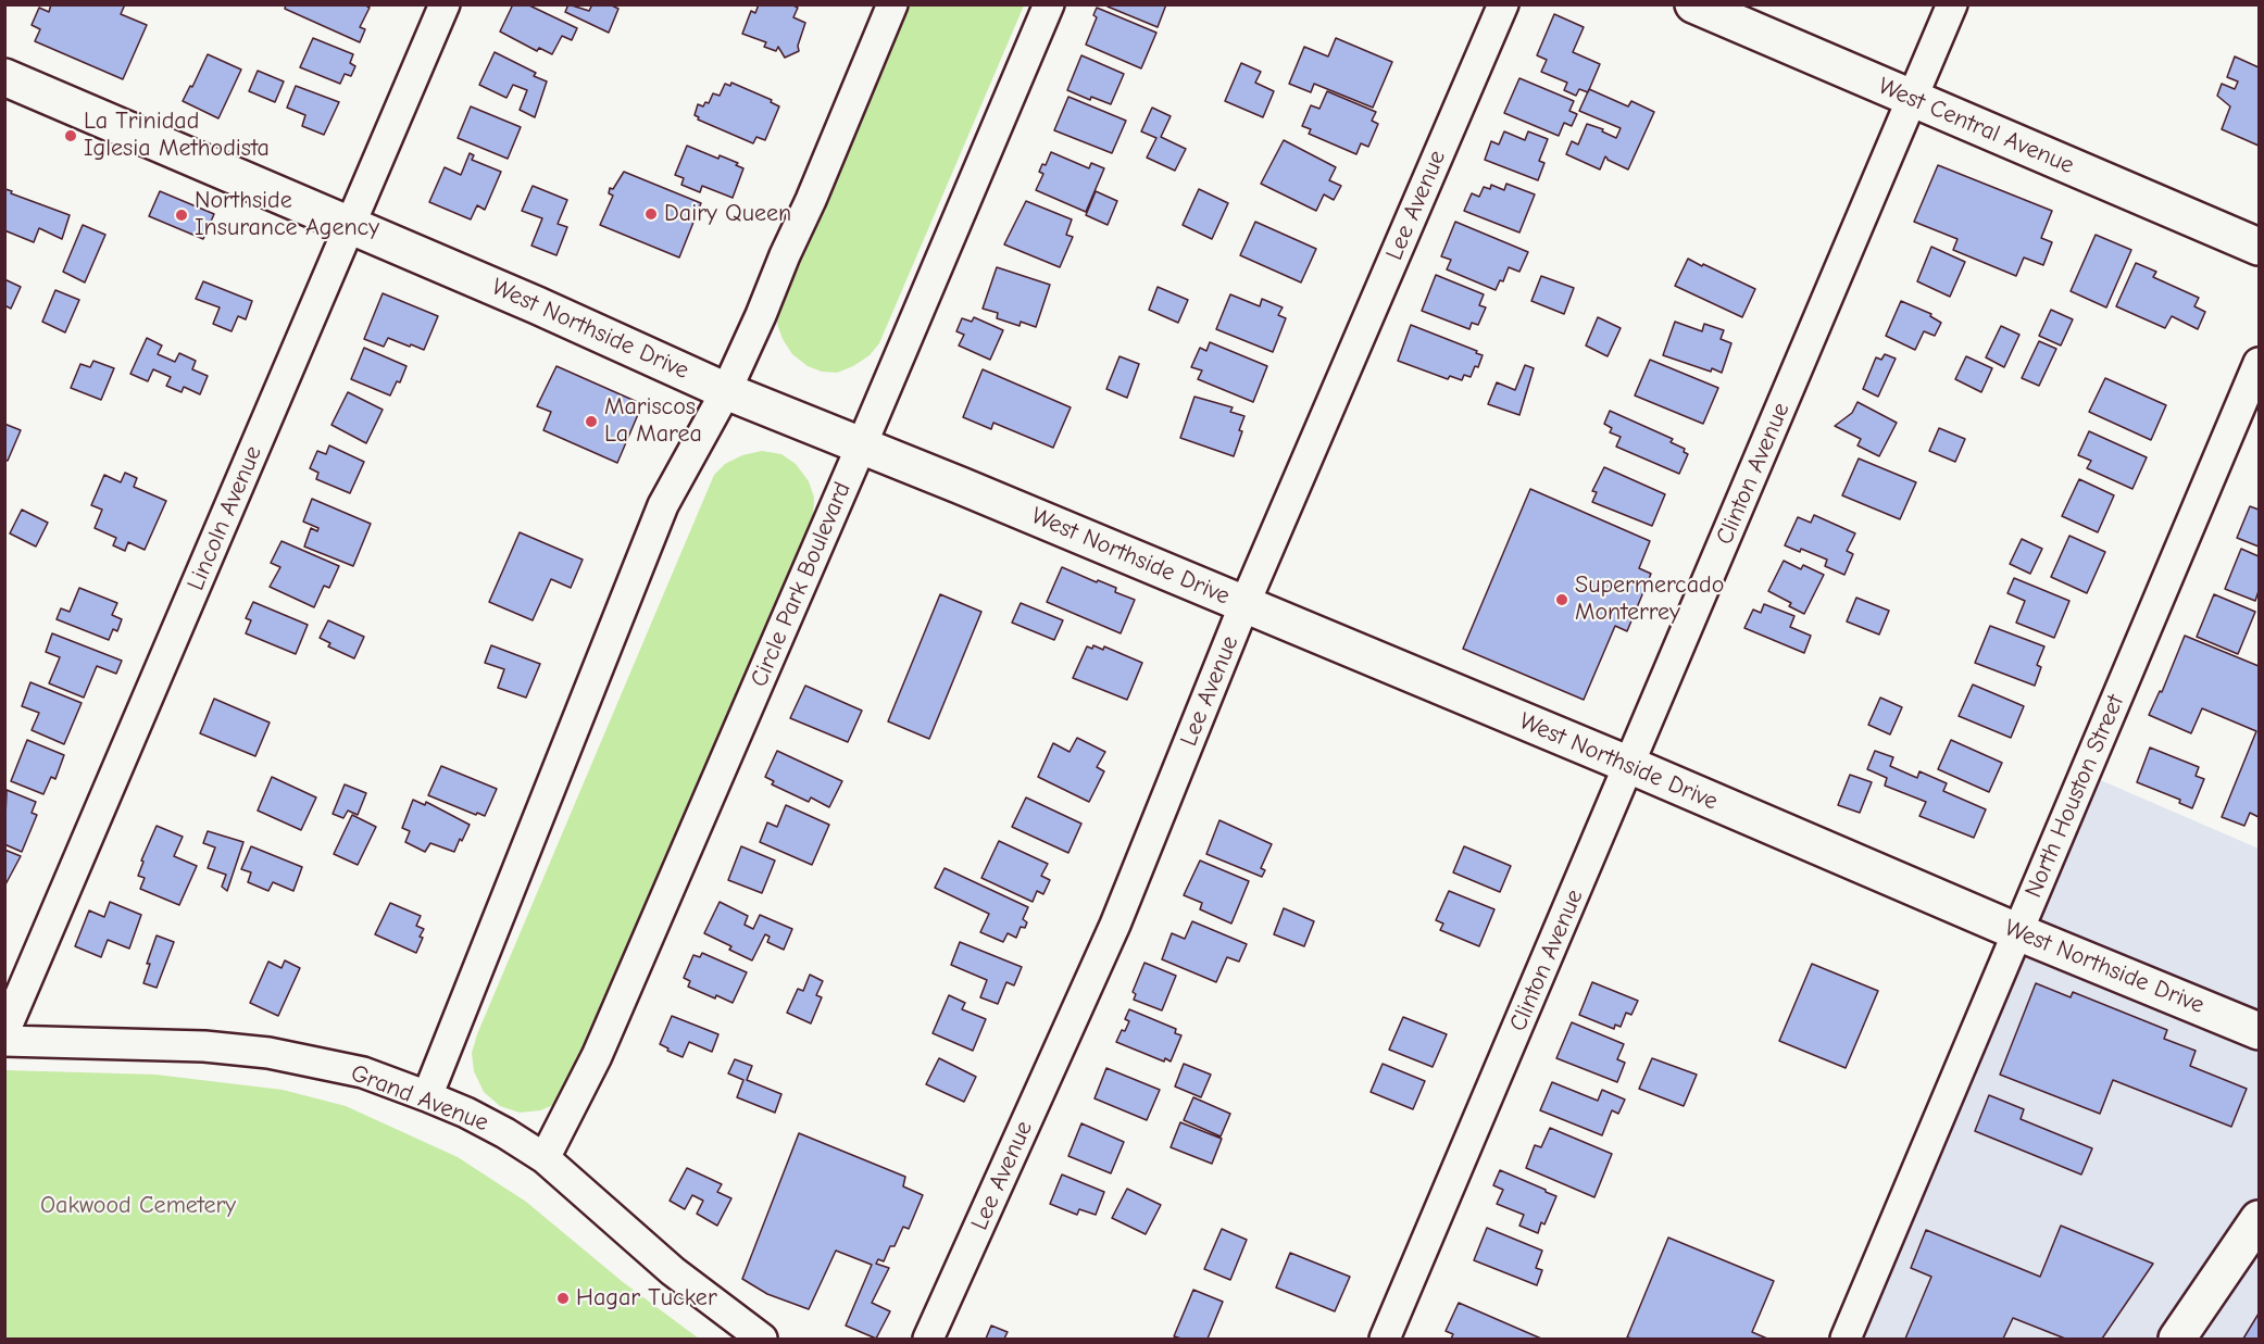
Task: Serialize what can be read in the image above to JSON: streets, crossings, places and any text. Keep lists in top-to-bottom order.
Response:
{
  "streets": {
    "main road": ["West Central Avenue", "West Northside Drive"],
    "street": [
      "Lee Avenue",
      "Clinton Avenue",
      "Lincoln Avenue",
      "Circle Park Boulevard",
      "North Houston Street",
      "Grand Avenue"
    ]
  },
  "crossings": [
    ["West Central Avenue", "Clinton Avenue"],
    ["Lee Avenue", "West Northside Drive"],
    ["West Northside Drive", "Clinton Avenue"],
    ["West Northside Drive", "Lincoln Avenue"],
    ["West Northside Drive", "Circle Park Boulevard"],
    ["West Northside Drive", "North Houston Street"],
    ["Circle Park Boulevard", "Grand Avenue"]
  ],
  "parks": ["Oakwood Cemetery"],
  "places": [
    "La Trinidad Iglesia Methodista",
    "Dairy Queen",
    "Northside Insurance Agency",
    "Mariscos La Marea",
    "Supermercado Monterrey",
    "Hagar Tucker"
  ]
}
